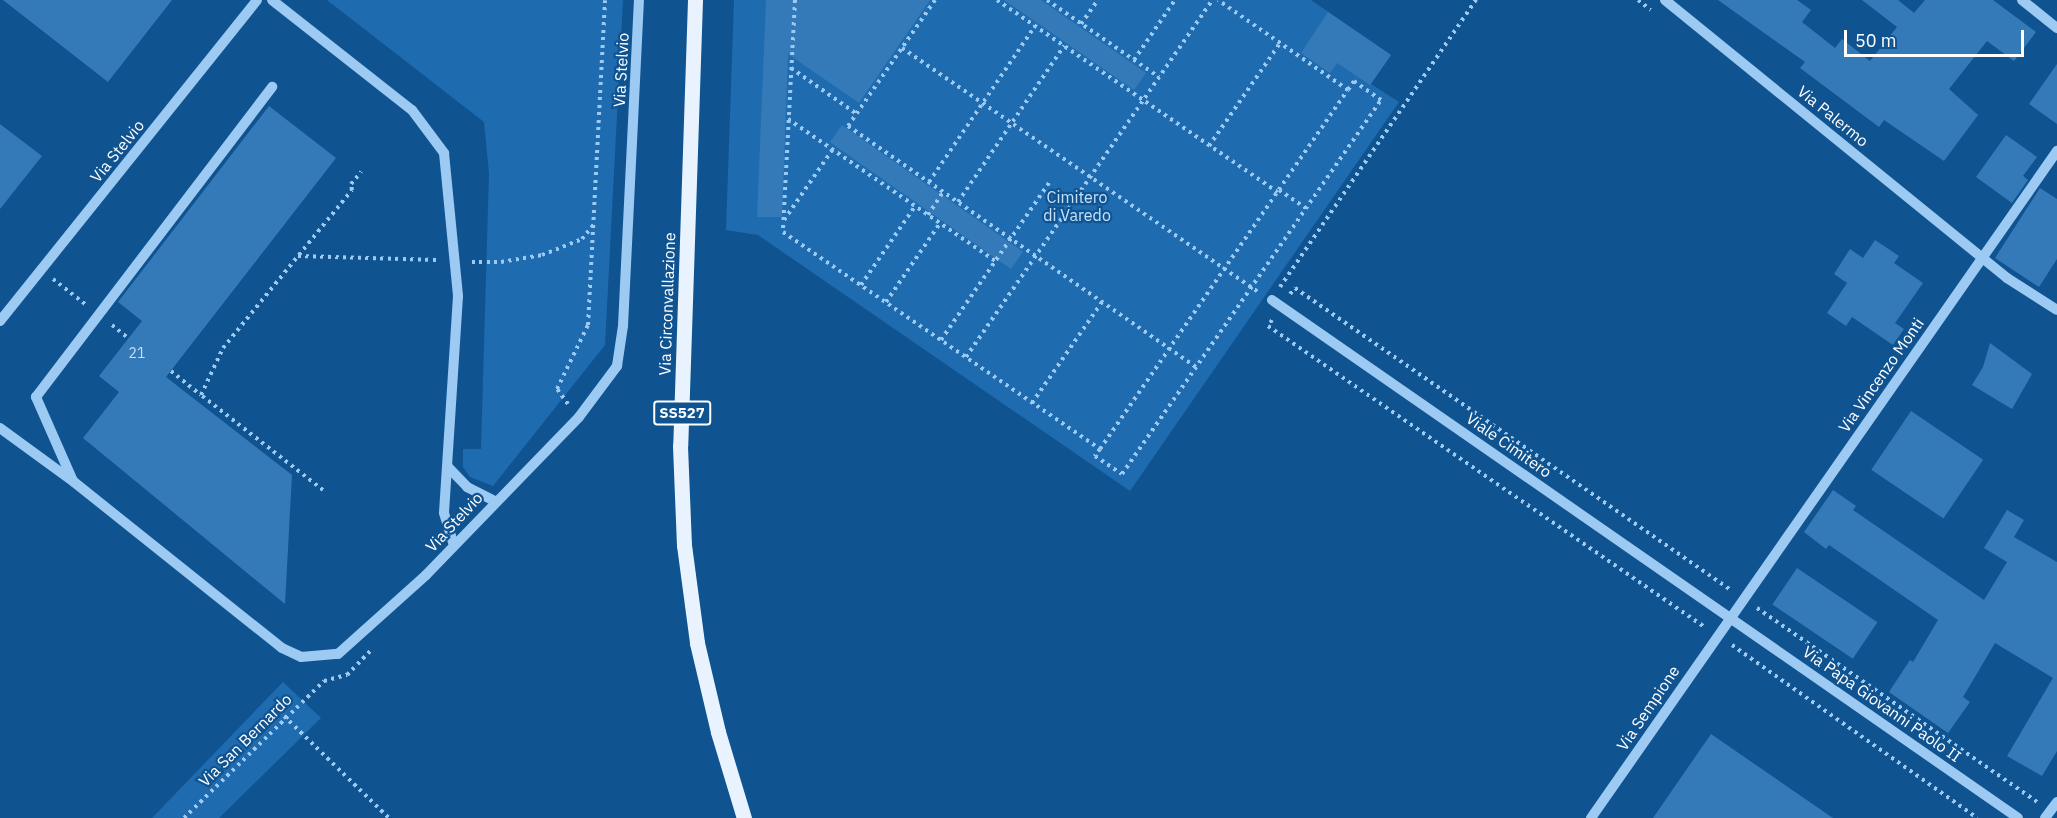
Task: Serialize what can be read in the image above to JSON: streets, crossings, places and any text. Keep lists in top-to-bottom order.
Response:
{
  "streets": {
    "main road": ["Via Circonvallazione", "SS527"],
    "street": [
      "Via Stelvio",
      "Via Palermo",
      "Via Vincenzo Monti",
      "Viale Cimitero",
      "Via Papa Giovanni Paolo II",
      "Via Sempione"
    ],
    "path": ["Via San Bernardo"]
  },
  "crossings": [
    ["Via Palermo", "Via Vincenzo Monti"],
    ["Via Vincenzo Monti", "Viale Cimitero"],
    ["Via Vincenzo Monti", "Via Papa Giovanni Paolo II"],
    ["Via Vincenzo Monti", "Via Sempione"],
    ["Viale Cimitero", "Via Papa Giovanni Paolo II"],
    ["Viale Cimitero", "Via Sempione"],
    ["Via Papa Giovanni Paolo II", "Via Sempione"]
  ],
  "parks": ["Cimitero di Varedo"],
  "house_numbers": ["21"],
  "scale_bar": "50 m"
}
